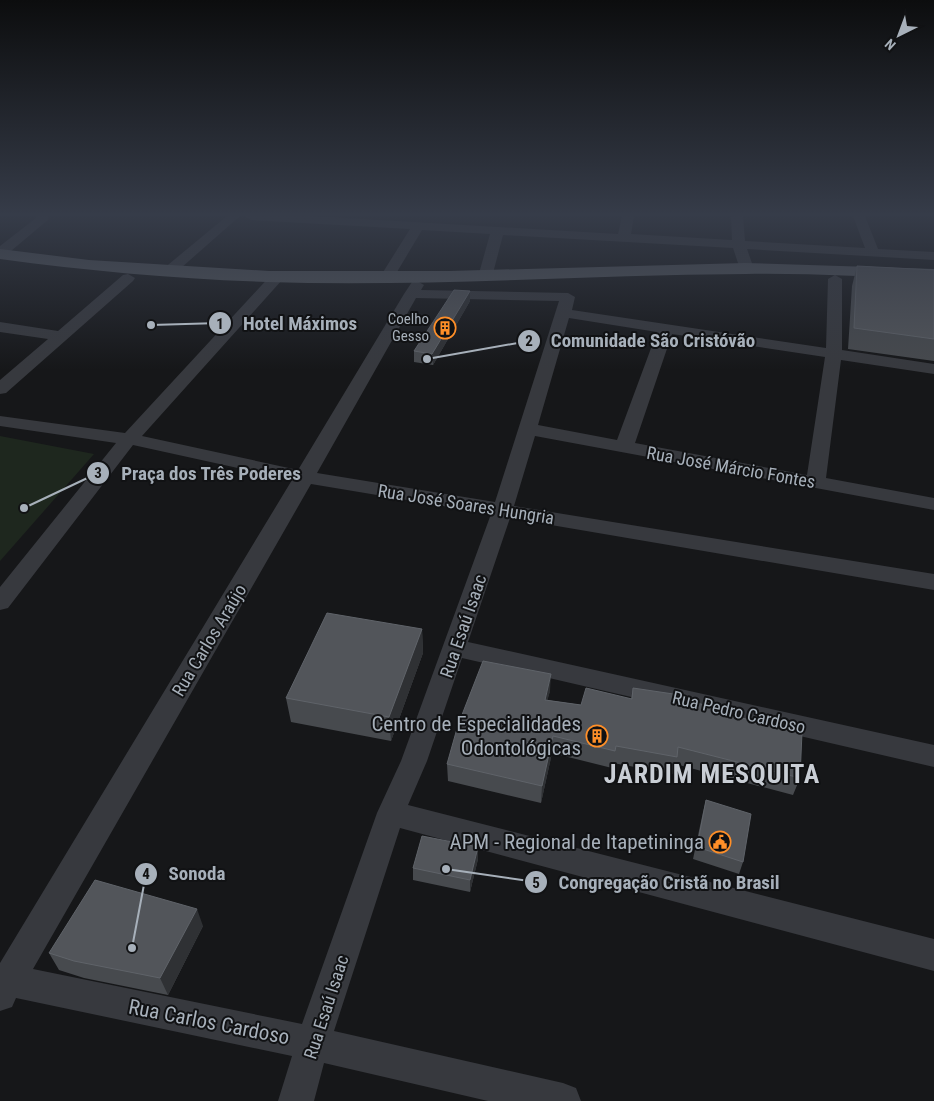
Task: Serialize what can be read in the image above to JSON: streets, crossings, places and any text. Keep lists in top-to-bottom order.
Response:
{
  "streets": {
    "street": [
      "Rua José Márcio Fontes",
      "Rua José Soares Hungria",
      "Rua Esaú Isaac",
      "Rua Carlos Araújo",
      "Rua Pedro Cardoso",
      "Rua Carlos Cardoso"
    ]
  },
  "crossings": [
    ["Rua José Márcio Fontes", "Rua Esaú Isaac"],
    ["Rua José Soares Hungria", "Rua Esaú Isaac"],
    ["Rua José Soares Hungria", "Rua Carlos Araújo"],
    ["Rua Esaú Isaac", "Rua Pedro Cardoso"],
    ["Rua Esaú Isaac", "Rua Carlos Cardoso"],
    ["Rua Carlos Araújo", "Rua Carlos Cardoso"]
  ],
  "districts": ["JARDIM MESQUITA"],
  "places": {
    "other": [
      "Hotel Máximos",
      "Comunidade São Cristóvão",
      "Praça dos Três Poderes",
      "Congregação Cristã no Brasil",
      "Sonoda"
    ],
    "building": ["Coelho Gesso", "Centro de Especialidades Odontológicas"],
    "public building": ["APM - Regional de Itapetininga"]
  },
  "north": "bottom left"
}
